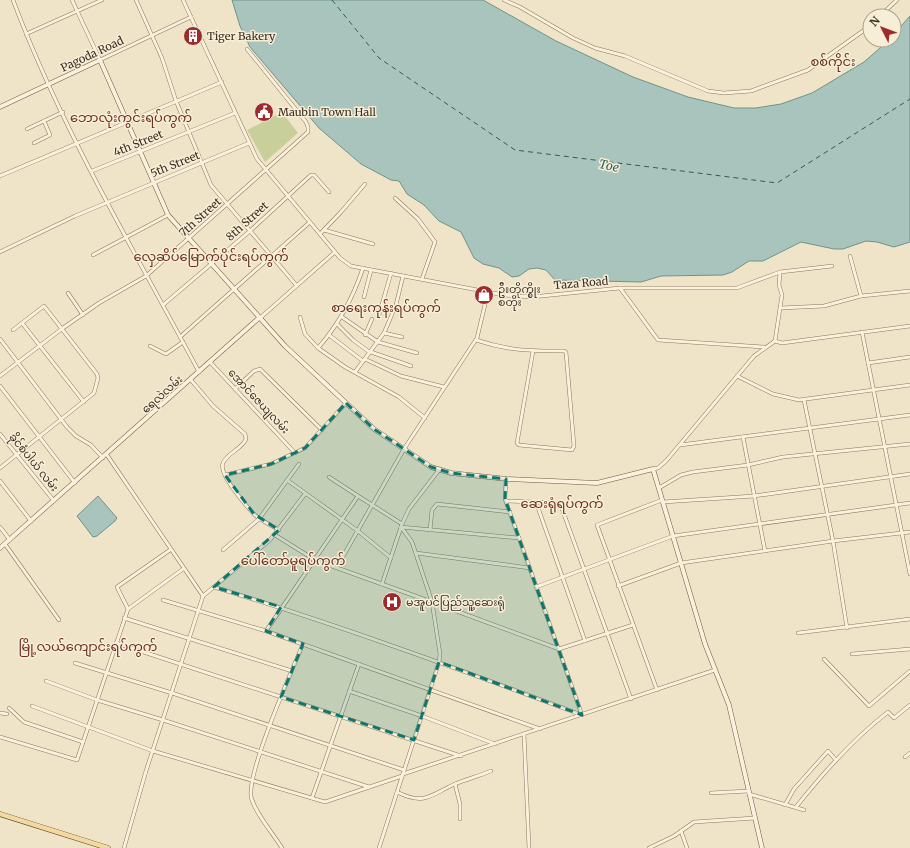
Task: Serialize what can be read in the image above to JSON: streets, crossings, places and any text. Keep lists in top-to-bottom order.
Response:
{
  "streets": {
    "street": [
      "Pagoda Road",
      "4th Street",
      "5th Street",
      "7th Street",
      "8th Street",
      "Taza Road",
      "ရေလဲလမ်း",
      "အောင်ဇေယျလမ်း",
      "ခိုင်စံပါယ် လမ်း"
    ]
  },
  "crossings": [
    ["Pagoda Road", "Taza Road"],
    ["4th Street", "Taza Road"],
    ["5th Street", "Taza Road"],
    ["7th Street", "Taza Road"],
    ["8th Street", "Taza Road"],
    ["Taza Road", "ရေလဲလမ်း"],
    ["ရေလဲလမ်း", "အောင်ဇေယျလမ်း"],
    ["ရေလဲလမ်း", "ခိုင်စံပါယ် လမ်း"]
  ],
  "districts": [
    "စစ်ကိုင်း",
    "ဘောလုံးကွင်းရပ်ကွက်",
    "လှေဆိပ်မြောက်ပိုင်းရပ်ကွက်",
    "စာရေးကုန်းရပ်ကွက်",
    "ဆေးရုံရပ်ကွက်",
    "ပေါ်တော်မူရပ်ကွက်",
    "မြို့လယ်ကျောင်းရပ်ကွက်"
  ],
  "water": ["Toe"],
  "places": {
    "building": ["Tiger Bakery"],
    "public building": ["Maubin Town Hall"],
    "shop": ["ဦးတိုက္စိုး စတိုး"],
    "hospital": ["မအူပင်ပြည်သူ့ဆေးရုံ"]
  },
  "north": "top left"
}
